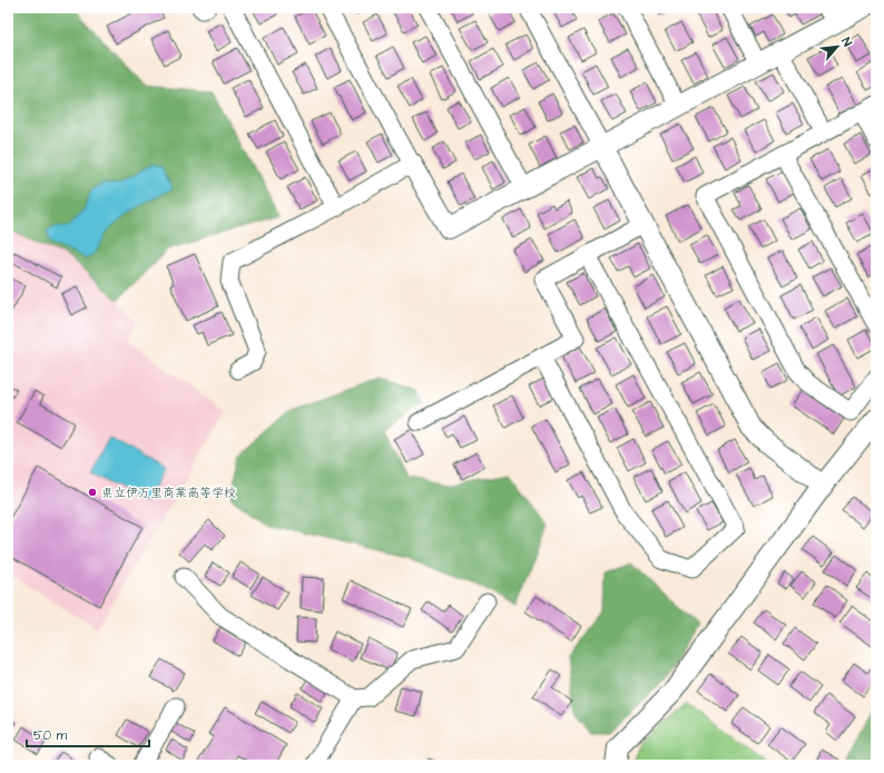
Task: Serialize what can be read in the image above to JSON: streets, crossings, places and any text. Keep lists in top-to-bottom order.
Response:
{
  "places": ["県立伊万里商業高等学校"],
  "scale_bar": "50 m",
  "north": "top right"
}
